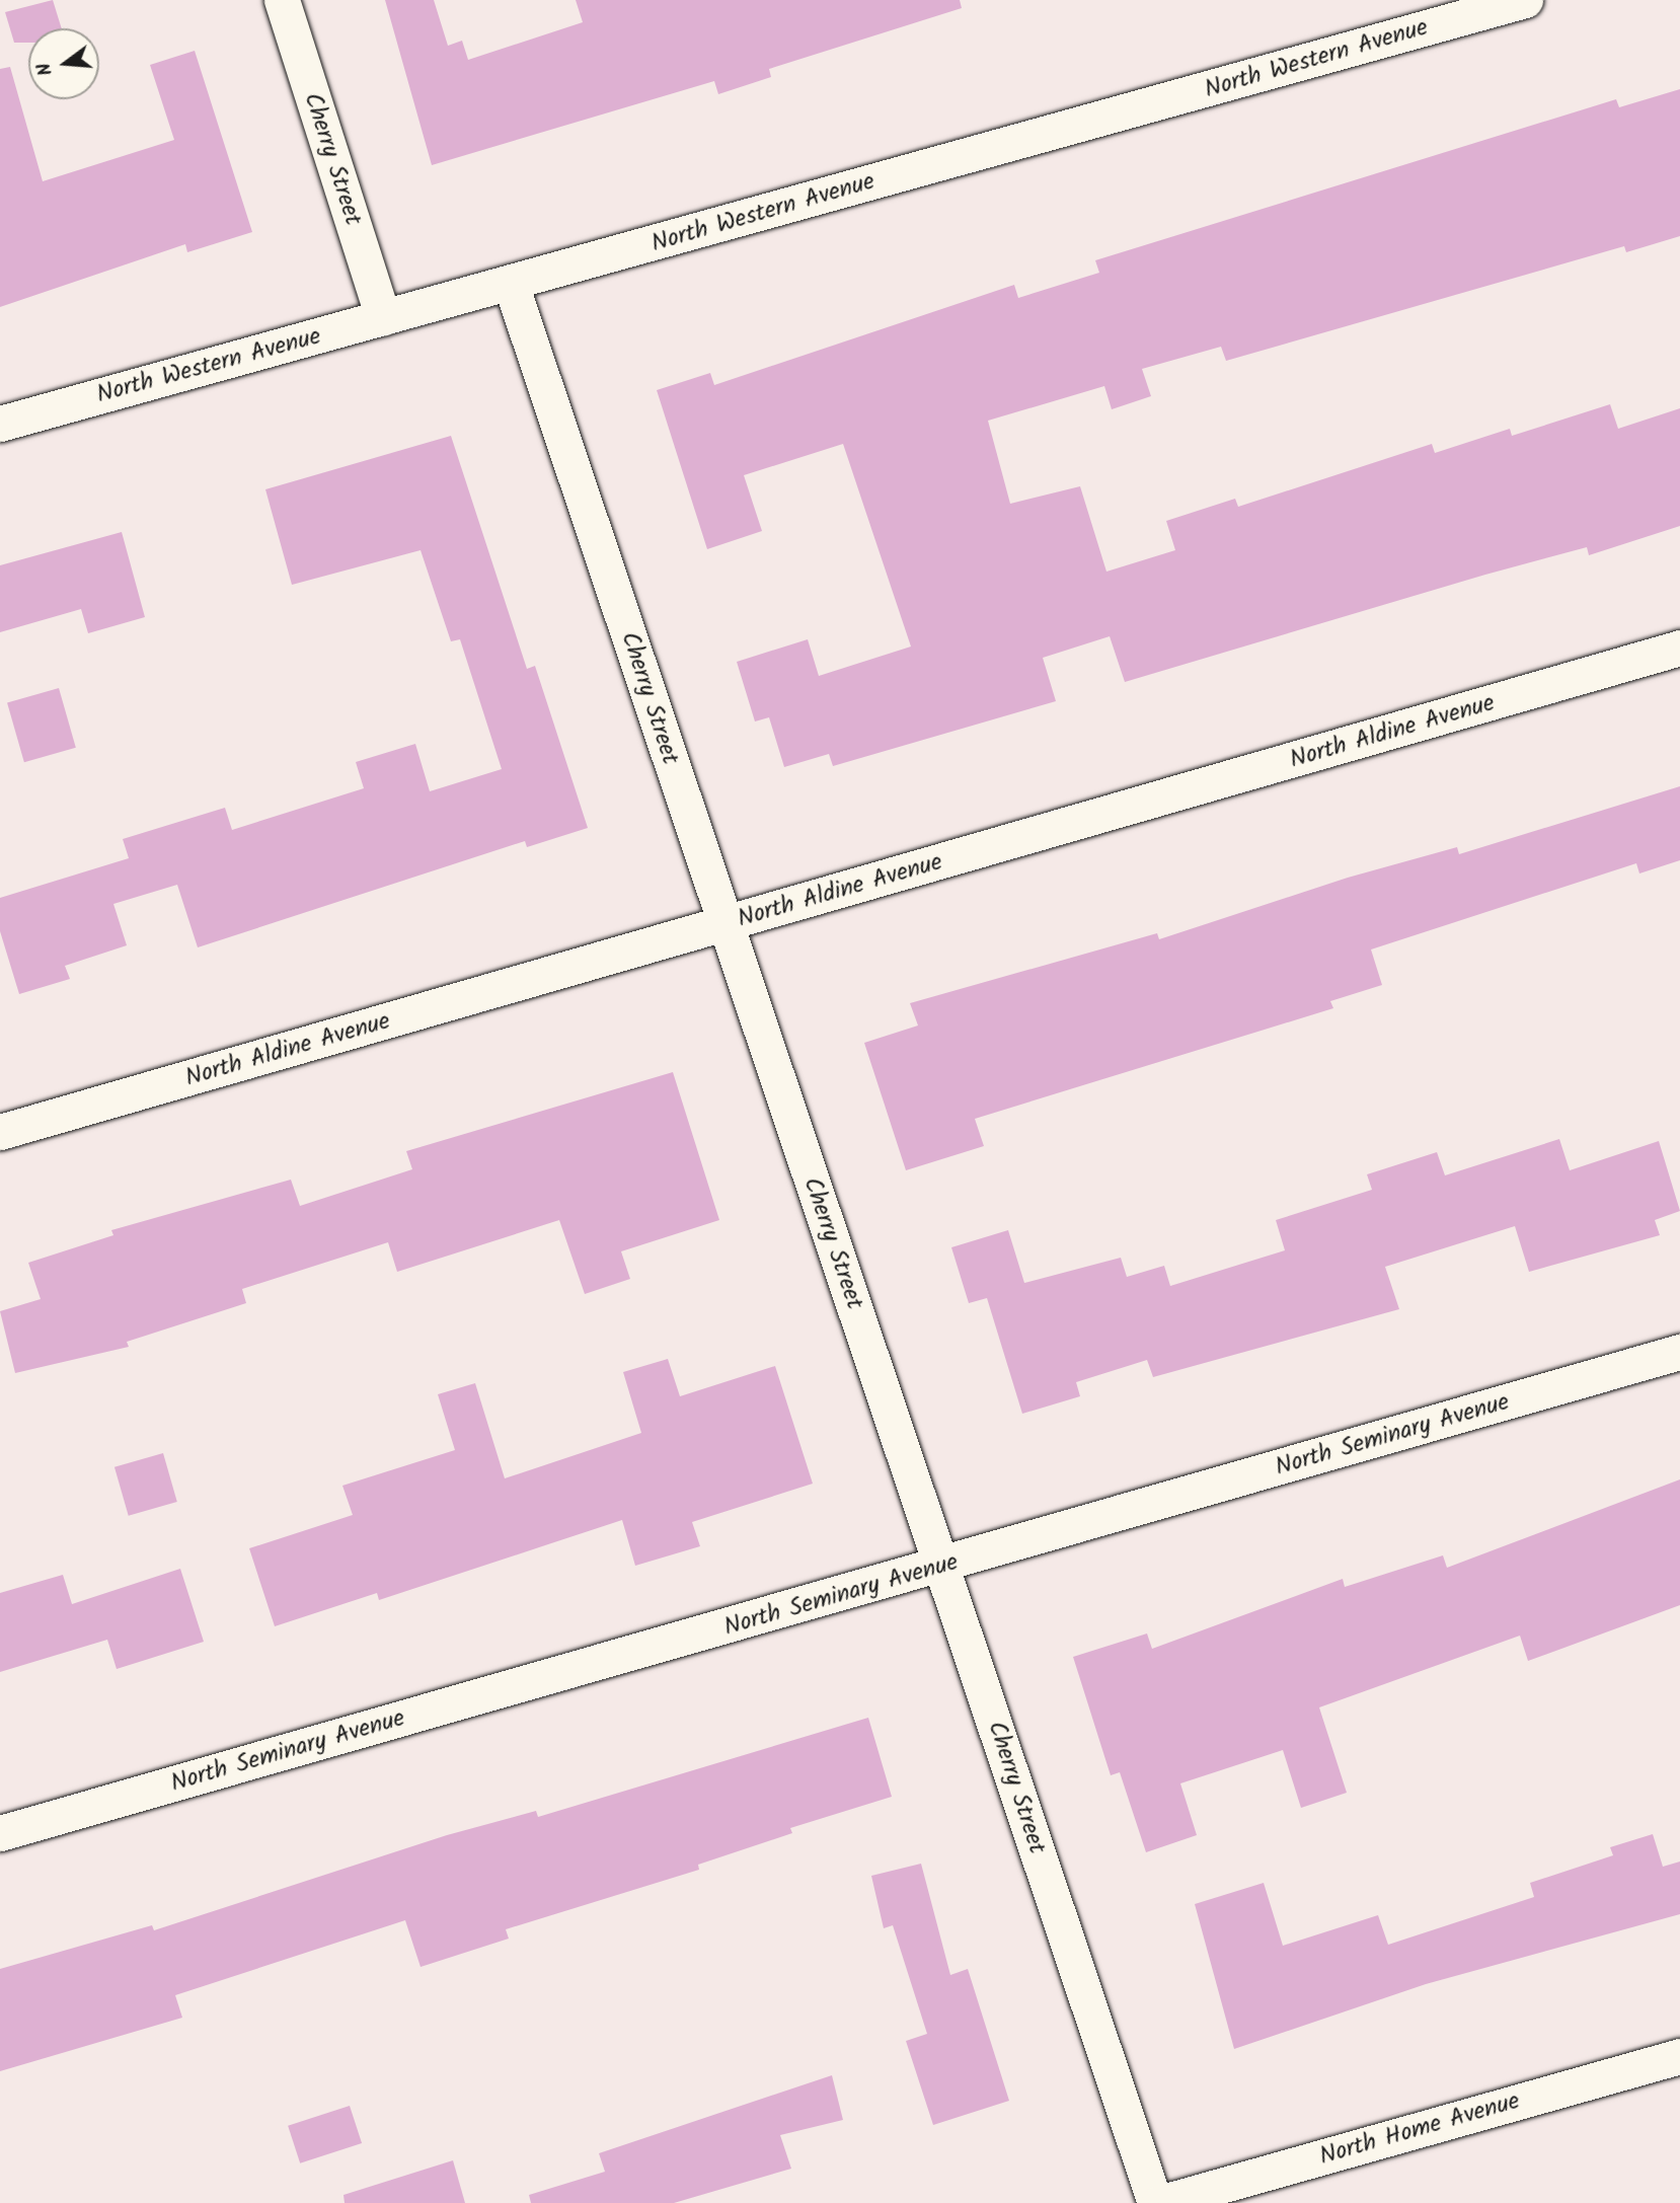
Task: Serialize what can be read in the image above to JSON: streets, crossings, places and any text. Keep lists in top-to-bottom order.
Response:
{
  "streets": {
    "street": [
      "North Western Avenue",
      "Cherry Street",
      "North Aldine Avenue",
      "North Seminary Avenue",
      "North Home Avenue"
    ]
  },
  "crossings": [
    ["North Western Avenue", "Cherry Street"],
    ["Cherry Street", "North Aldine Avenue"],
    ["Cherry Street", "North Seminary Avenue"],
    ["Cherry Street", "North Home Avenue"]
  ],
  "north": "left"
}
